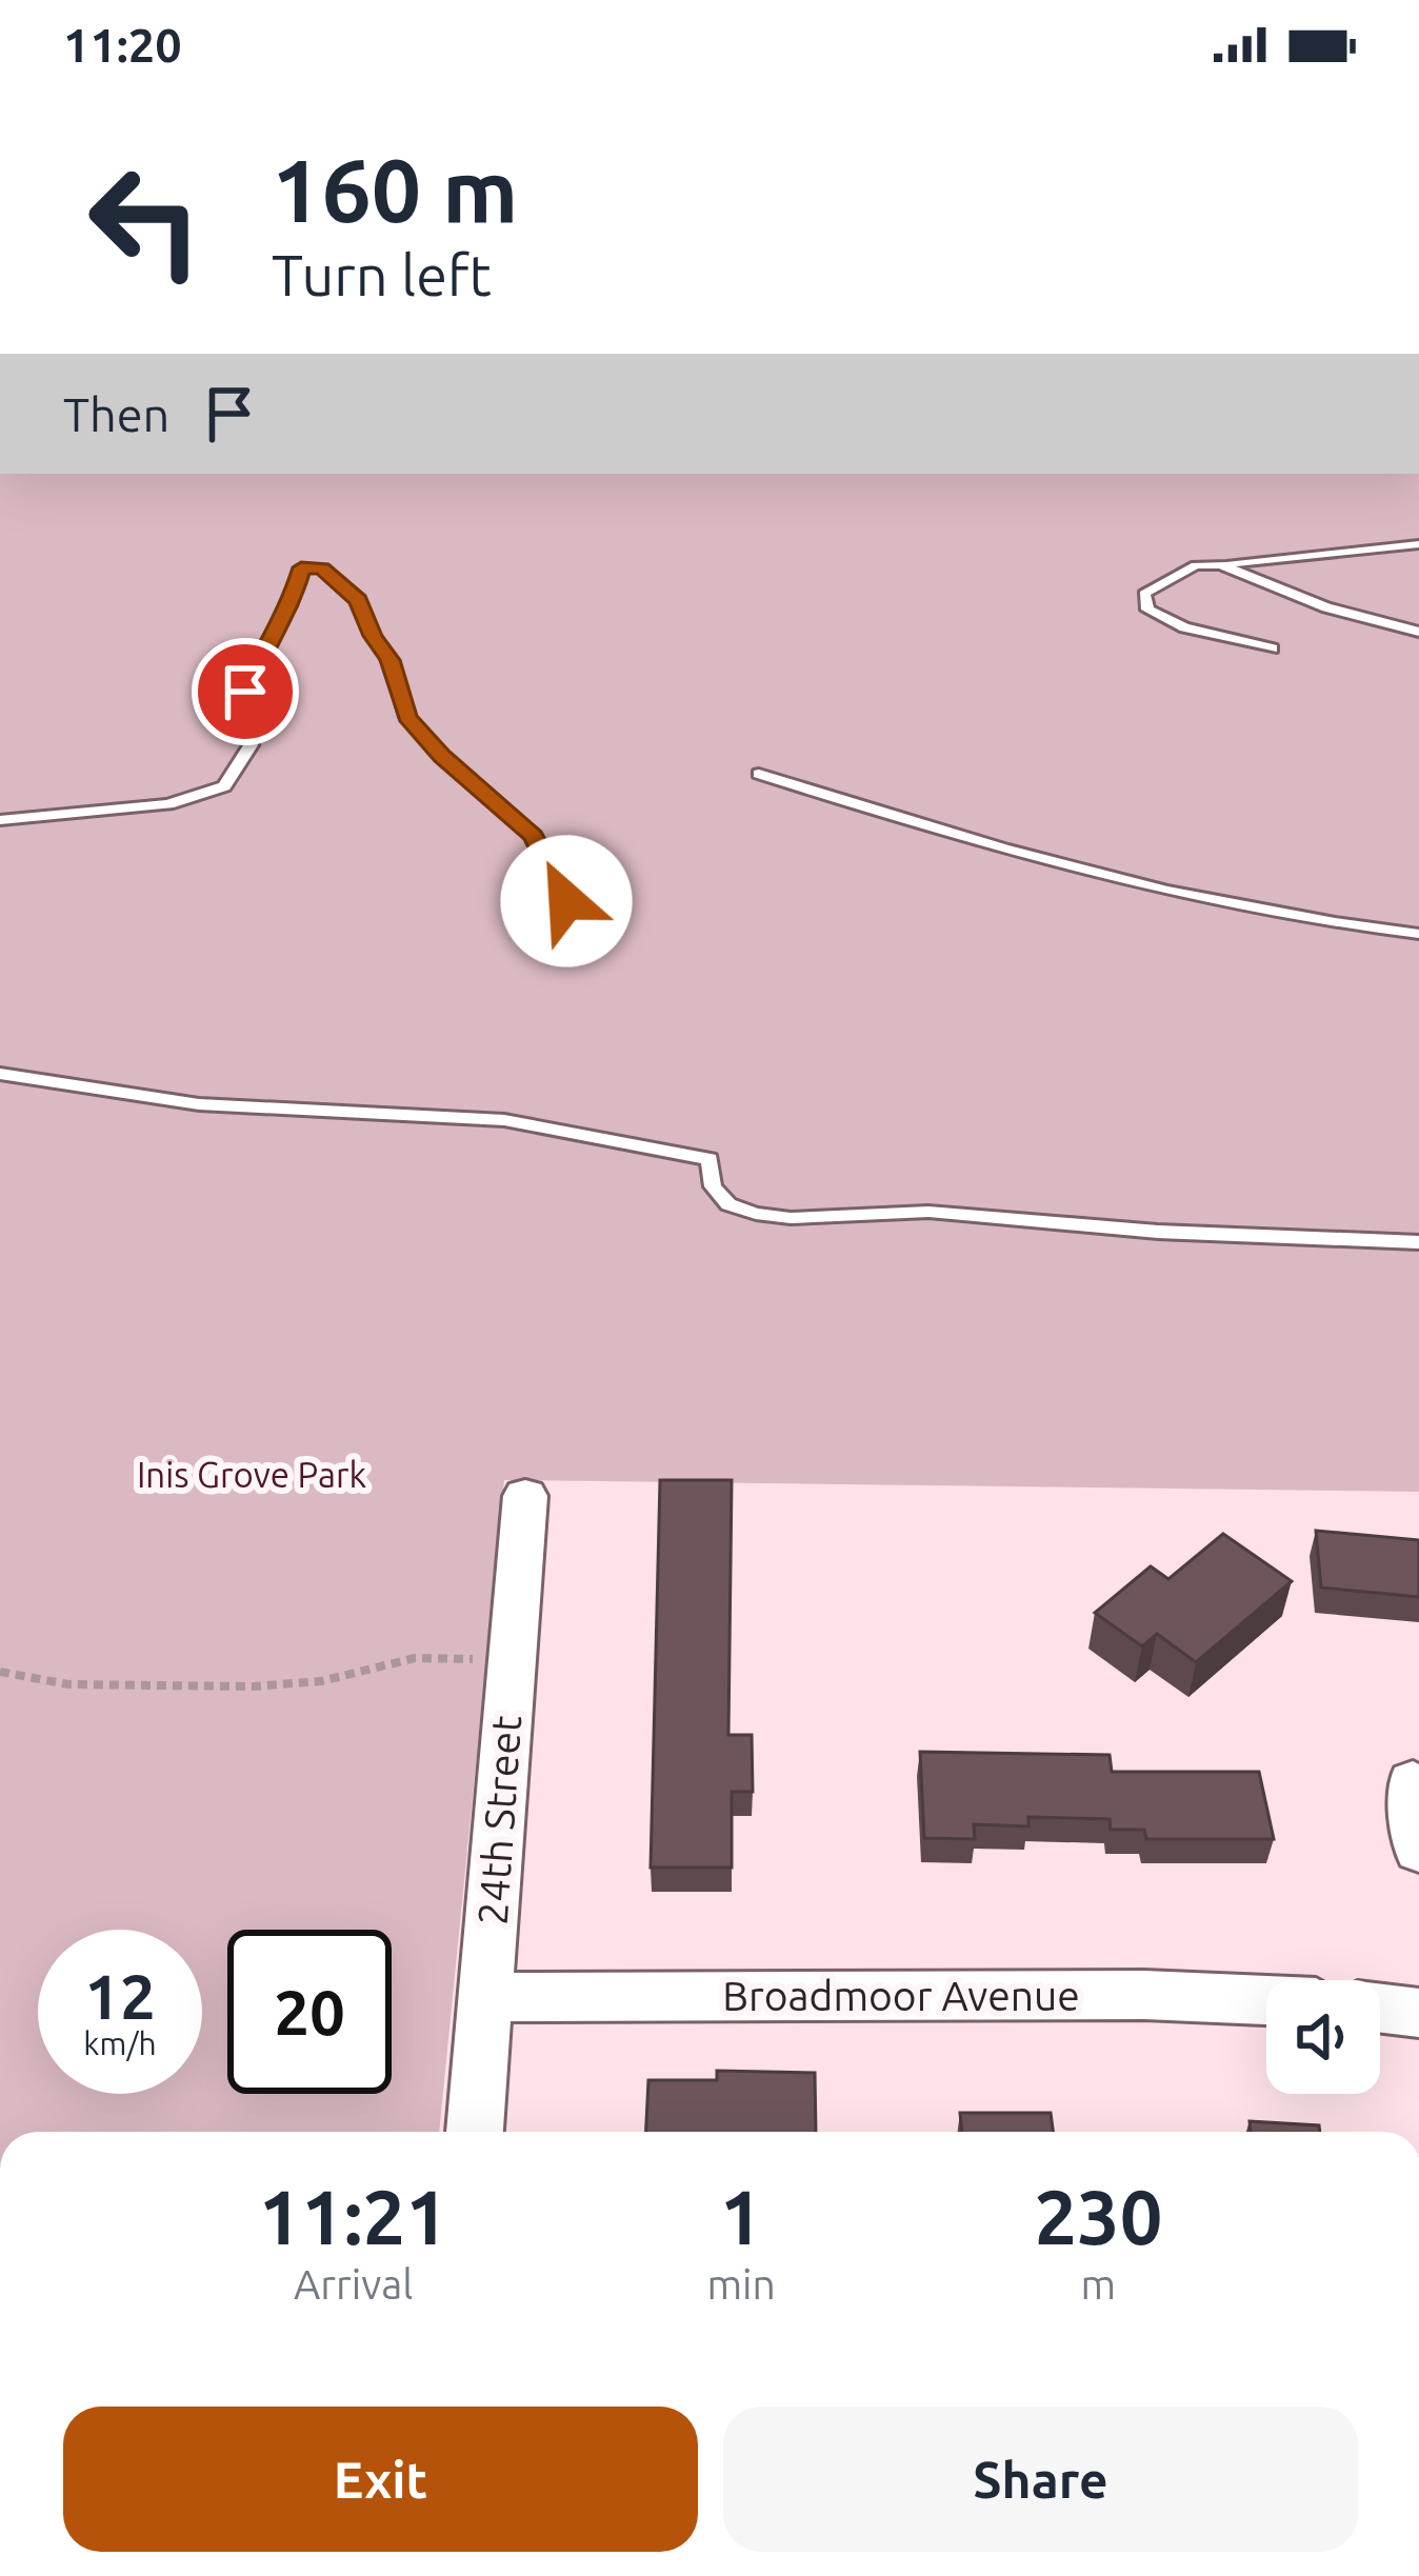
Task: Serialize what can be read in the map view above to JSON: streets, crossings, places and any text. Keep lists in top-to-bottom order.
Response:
{
  "streets": {
    "street": ["24th Street", "Broadmoor Avenue"]
  },
  "crossings": [
    ["24th Street", "Broadmoor Avenue"]
  ],
  "parks": ["Inis Grove Park"],
  "page": {
    "status": "11:20",
    "turn": ["160 m", "Turn left"],
    "then": "Then",
    "speed": "12 km/h",
    "limit": "20",
    "eta": [
      "11:21",
      "Arrival",
      "1",
      "min",
      "230",
      "m"
    ],
    "buttons": ["Exit", "Share"]
  }
}
